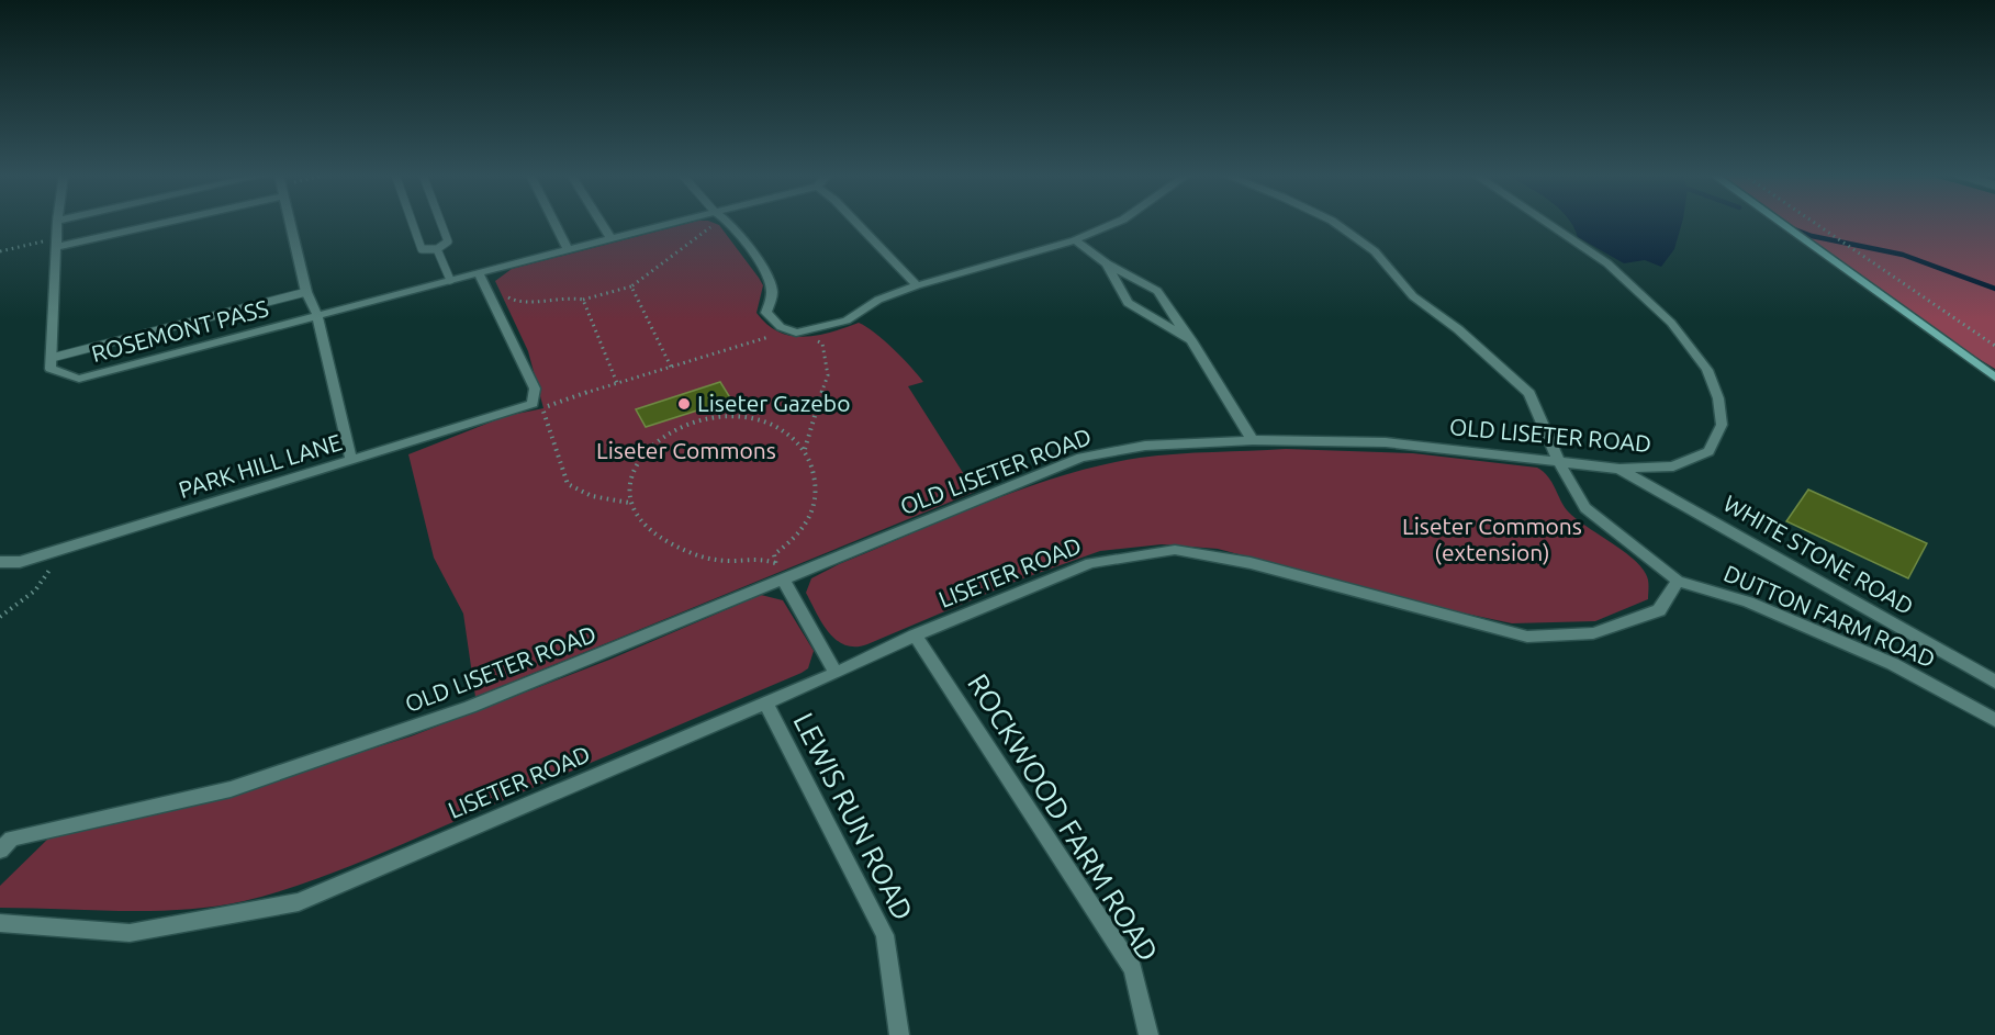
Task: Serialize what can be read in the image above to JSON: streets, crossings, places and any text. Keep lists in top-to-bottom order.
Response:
{
  "streets": {
    "street": [
      "ROSEMONT PASS",
      "OLD LISETER ROAD",
      "PARK HILL LANE",
      "WHITE STONE ROAD",
      "LISETER ROAD",
      "DUTTON FARM ROAD",
      "LEWIS RUN ROAD",
      "ROCKWOOD FARM ROAD"
    ]
  },
  "crossings": [
    ["OLD LISETER ROAD", "WHITE STONE ROAD"],
    ["LISETER ROAD", "DUTTON FARM ROAD"],
    ["LISETER ROAD", "LEWIS RUN ROAD"],
    ["LISETER ROAD", "ROCKWOOD FARM ROAD"]
  ],
  "parks": ["Liseter Commons", "Liseter Commons (extension)"],
  "places": ["Liseter Gazebo"]
}
